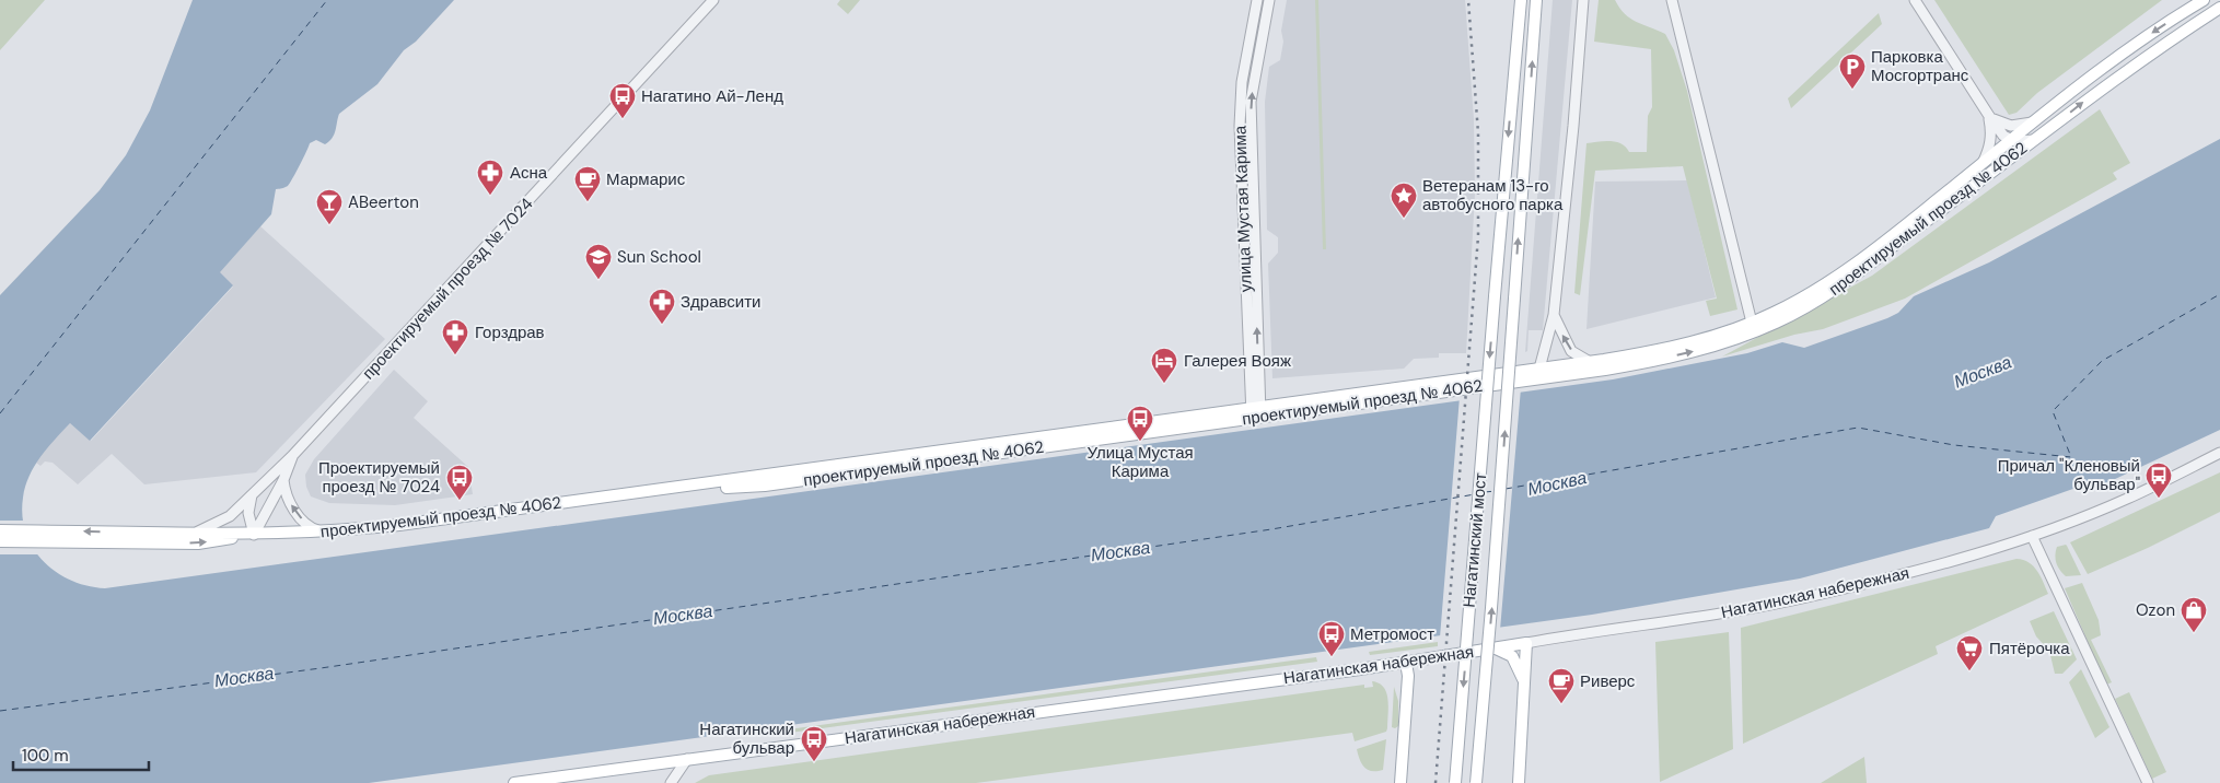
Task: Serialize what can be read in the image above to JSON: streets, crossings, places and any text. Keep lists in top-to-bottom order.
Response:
{
  "streets": {
    "main road": ["проектируемый проезд № 4062", "Нагатинский мост", "Нагатинская набережная"],
    "street": ["улица Мустая Карима", "проектируемый проезд № 7024"]
  },
  "crossings": [
    ["улица Мустая Карима", "проектируемый проезд № 4062"],
    ["проектируемый проезд № 4062", "проектируемый проезд № 7024"]
  ],
  "water": ["Москва"],
  "places": {
    "parking": ["Парковка Мосгортранс"],
    "bus stop": [
      "Нагатино Ай-Ленд",
      "Улица Мустая Карима",
      "Причал \"Кленовый бульвар\"",
      "Проектируемый проезд № 7024",
      "Метромост",
      "Нагатинский бульвар"
    ],
    "pharmacy": ["Асна", "Здравсити", "Горздрав"],
    "cafe": ["Мармарис", "Риверс"],
    "place": ["Ветеранам 13-го автобусного парка"],
    "bar": ["ABeerton"],
    "school or university": ["Sun School"],
    "hotel": ["Галерея Вояж"],
    "shop": ["Ozon"],
    "supermarket": ["Пятёрочка"]
  },
  "scale_bar": "100 m"
}
